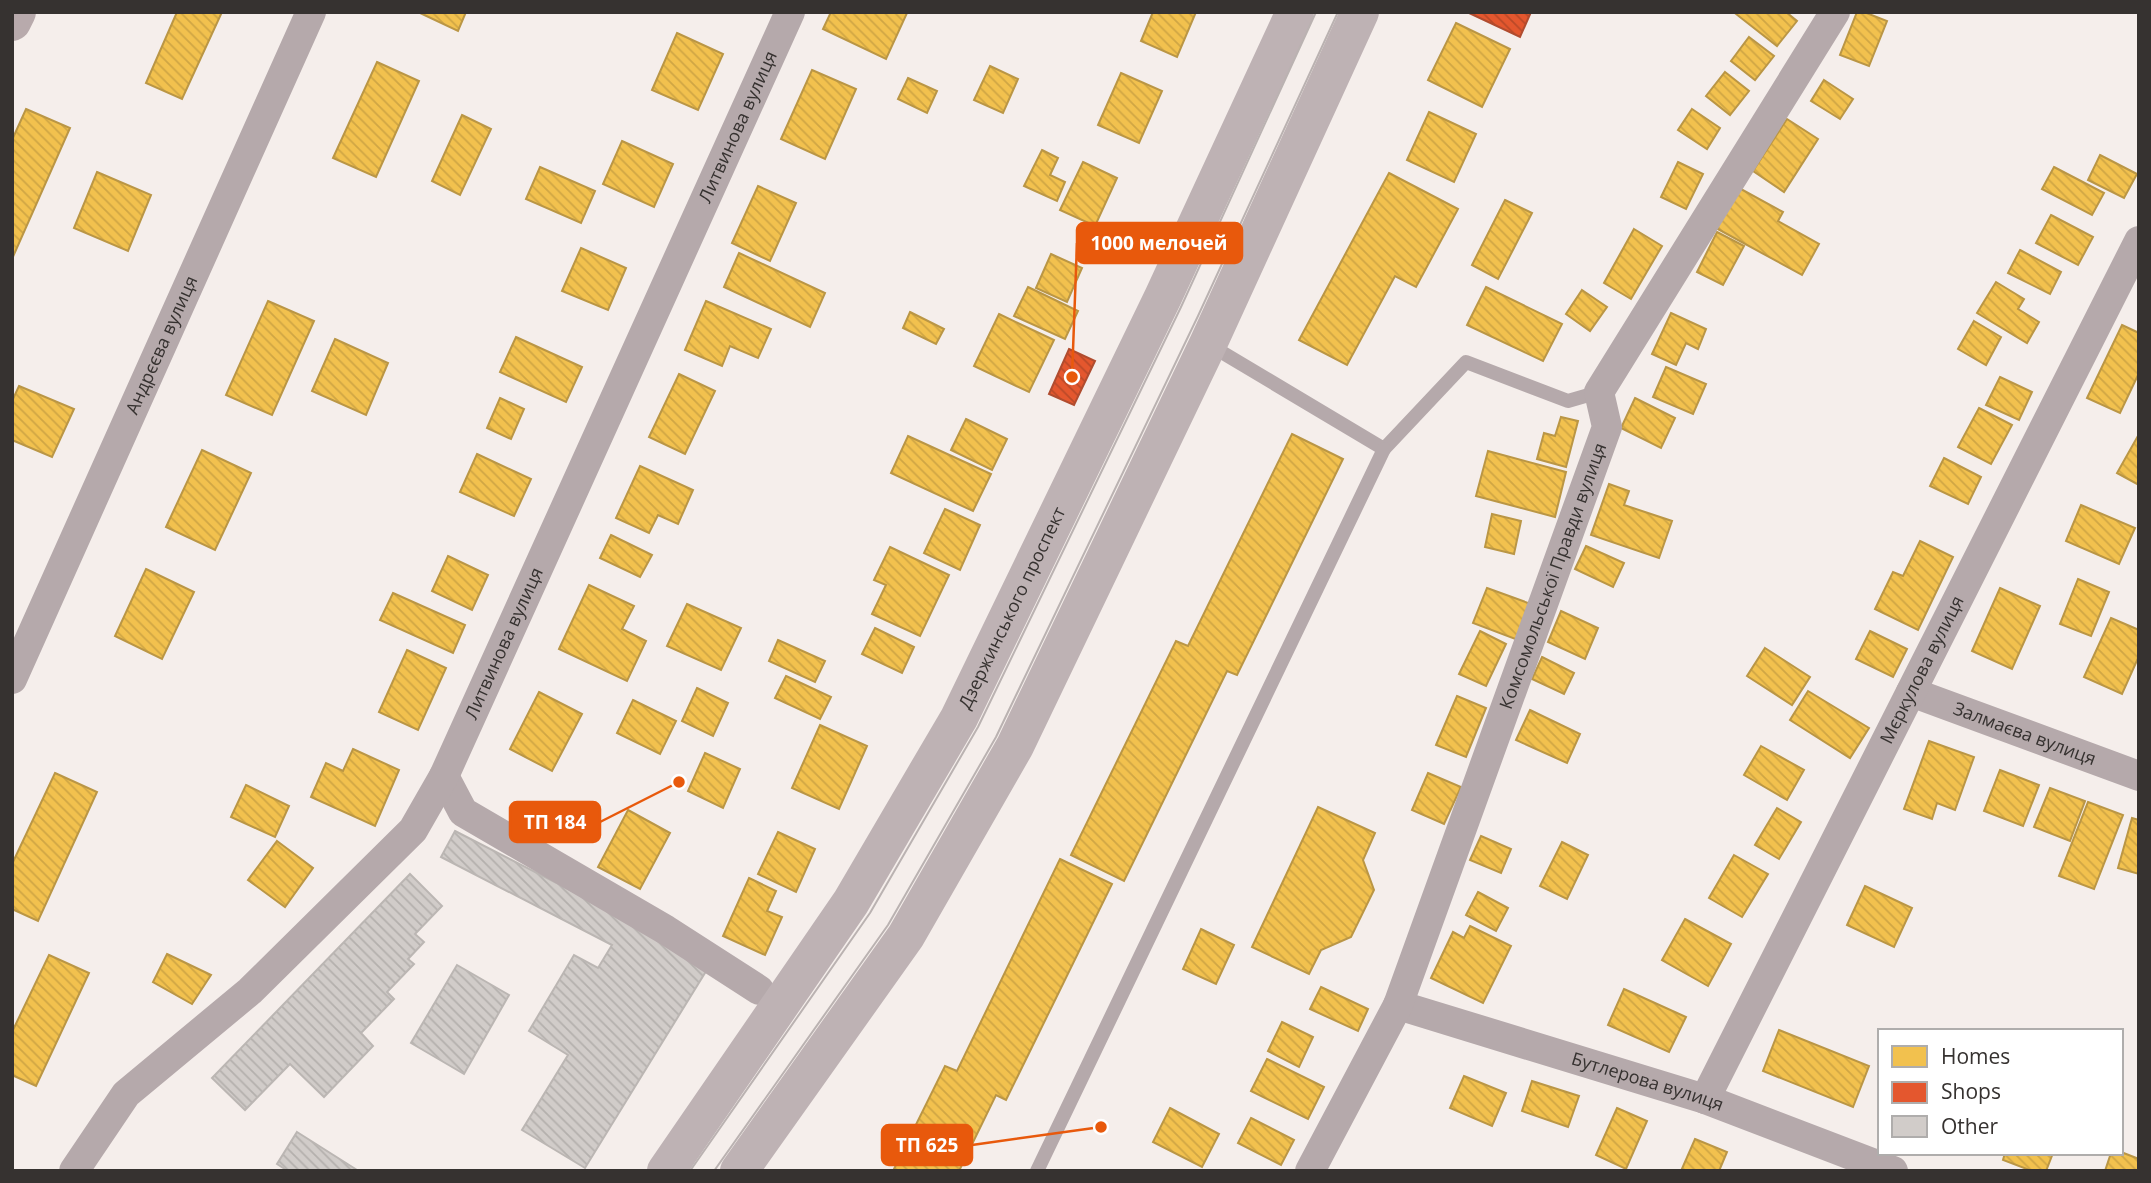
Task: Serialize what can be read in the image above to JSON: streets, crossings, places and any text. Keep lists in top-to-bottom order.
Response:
{
  "streets": {
    "street": [
      "Литвинова вулиця",
      "Андрєєва вулиця",
      "Комсомольської Правди вулиця",
      "Дзержинського проспект",
      "Мєркулова вулиця",
      "Залмаєва вулиця",
      "Бутлерова вулиця"
    ]
  },
  "crossings": [
    ["Комсомольської Правди вулиця", "Бутлерова вулиця"],
    ["Мєркулова вулиця", "Залмаєва вулиця"],
    ["Мєркулова вулиця", "Бутлерова вулиця"]
  ],
  "places": ["1000 мелочей", "ТП 184", "ТП 625"],
  "legend": ["Homes", "Shops", "Other"]
}
